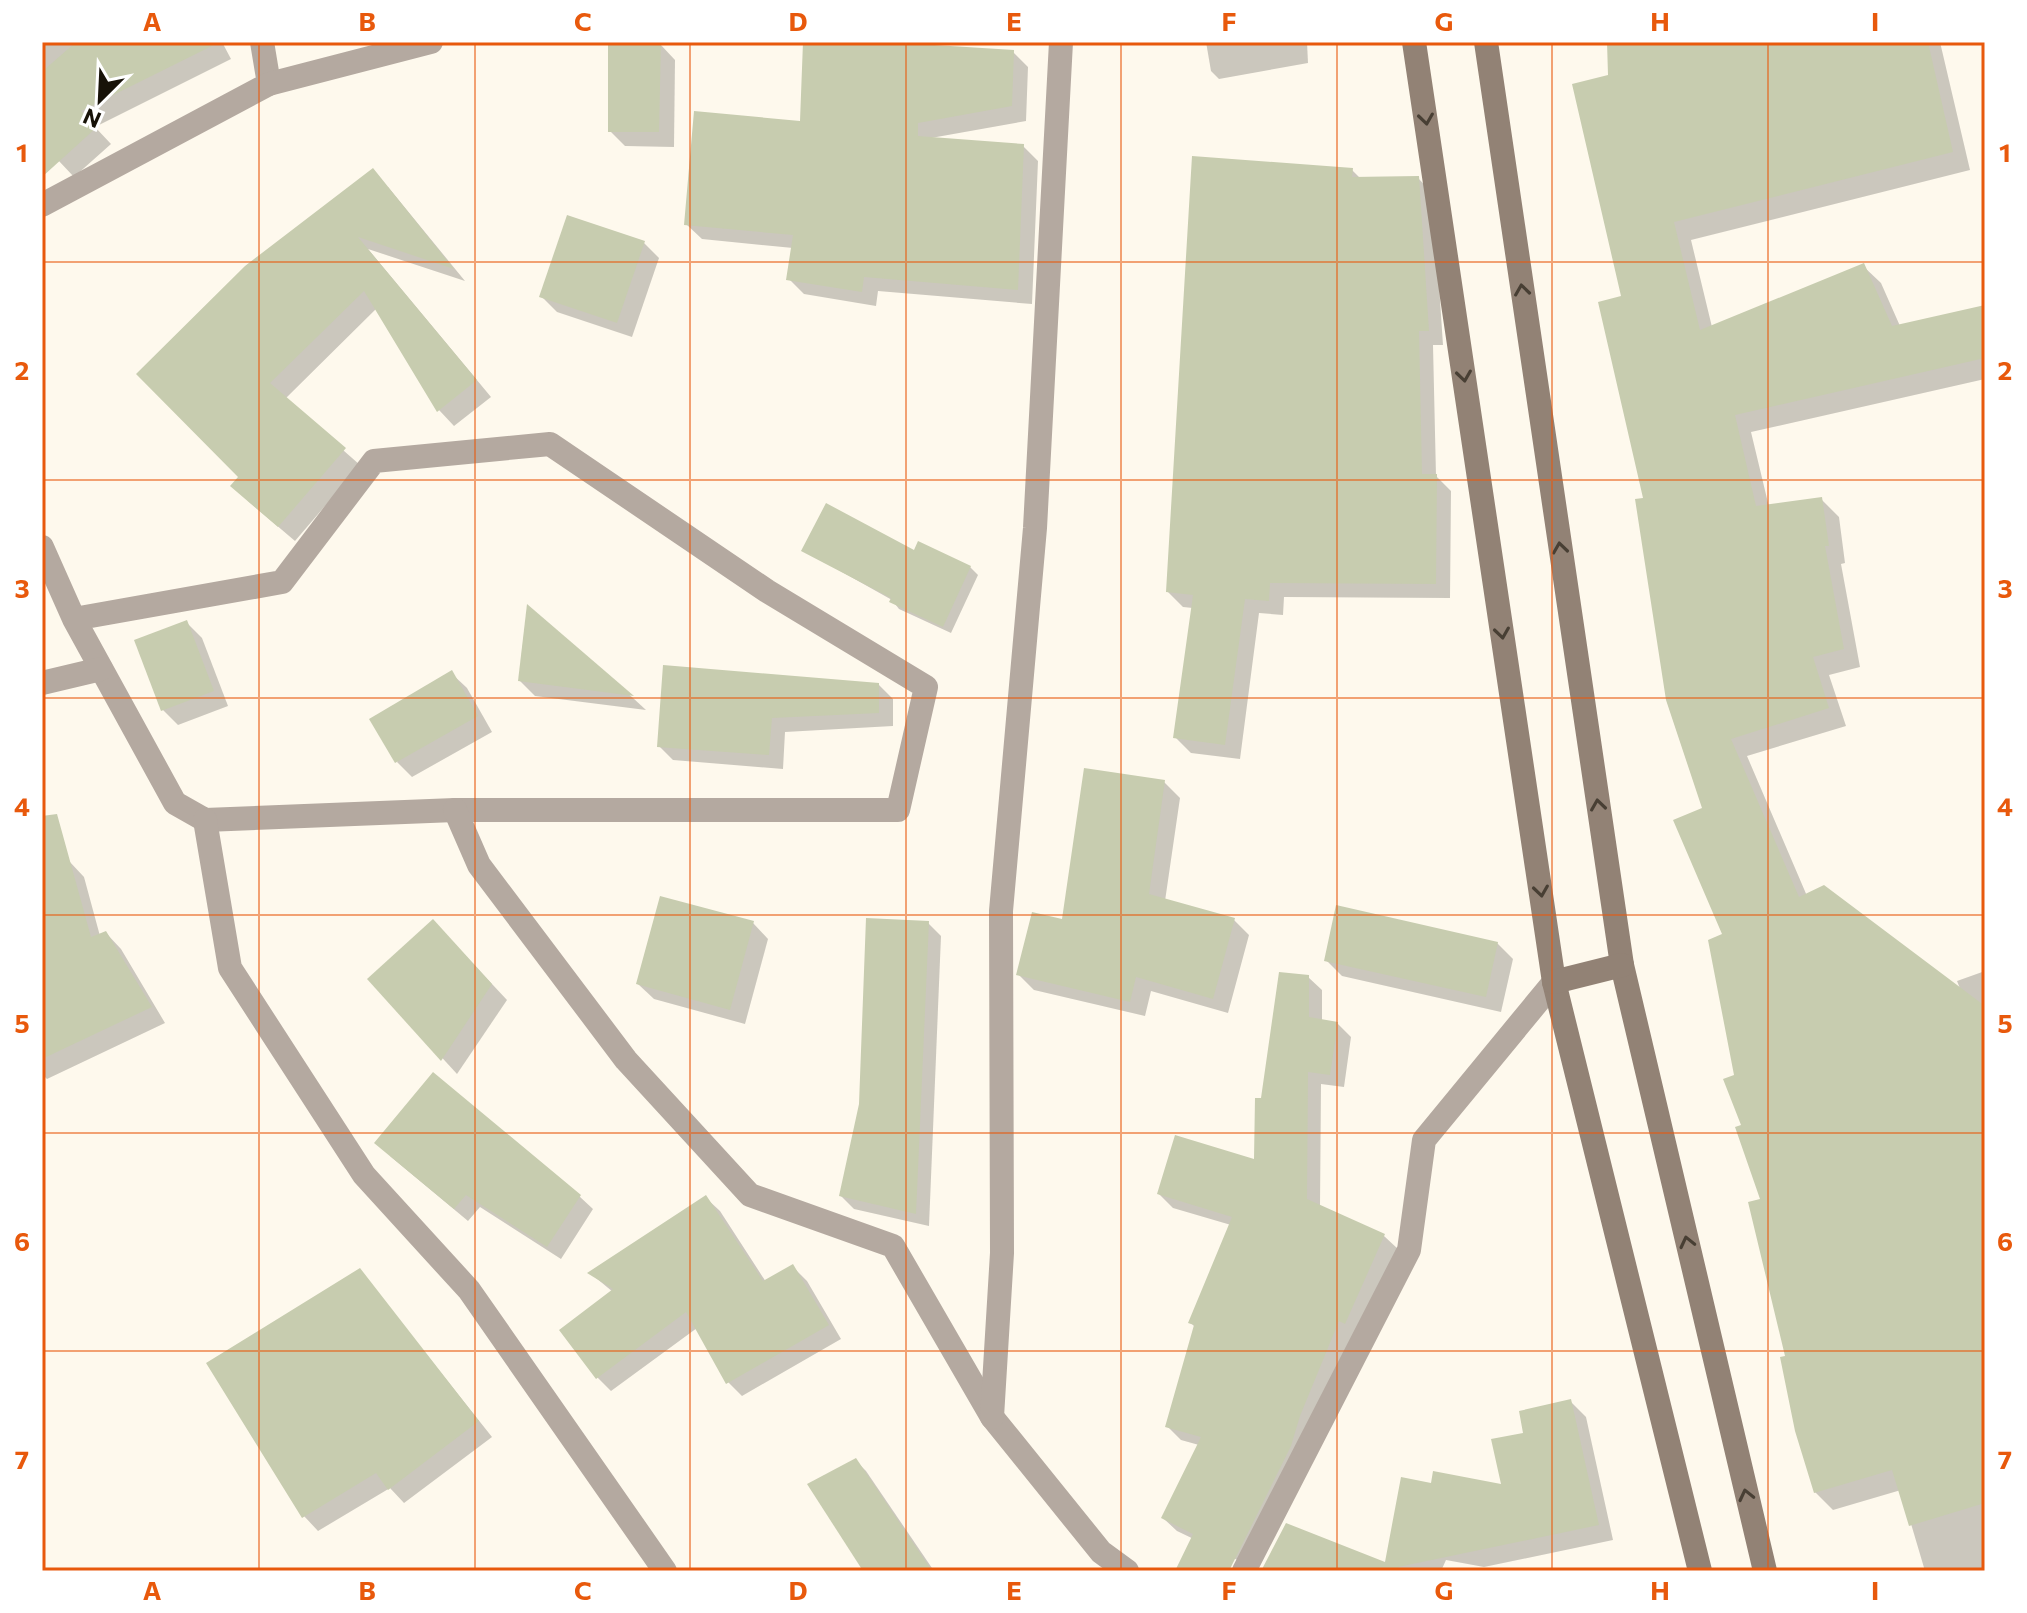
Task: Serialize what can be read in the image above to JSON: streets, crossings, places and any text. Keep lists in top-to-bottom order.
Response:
{
  "north": "bottom left",
  "grid": {
    "columns": [
      "A",
      "B",
      "C",
      "D",
      "E",
      "F",
      "G",
      "H",
      "I"
    ],
    "rows": [
      "1",
      "2",
      "3",
      "4",
      "5",
      "6",
      "7"
    ]
  }
}
